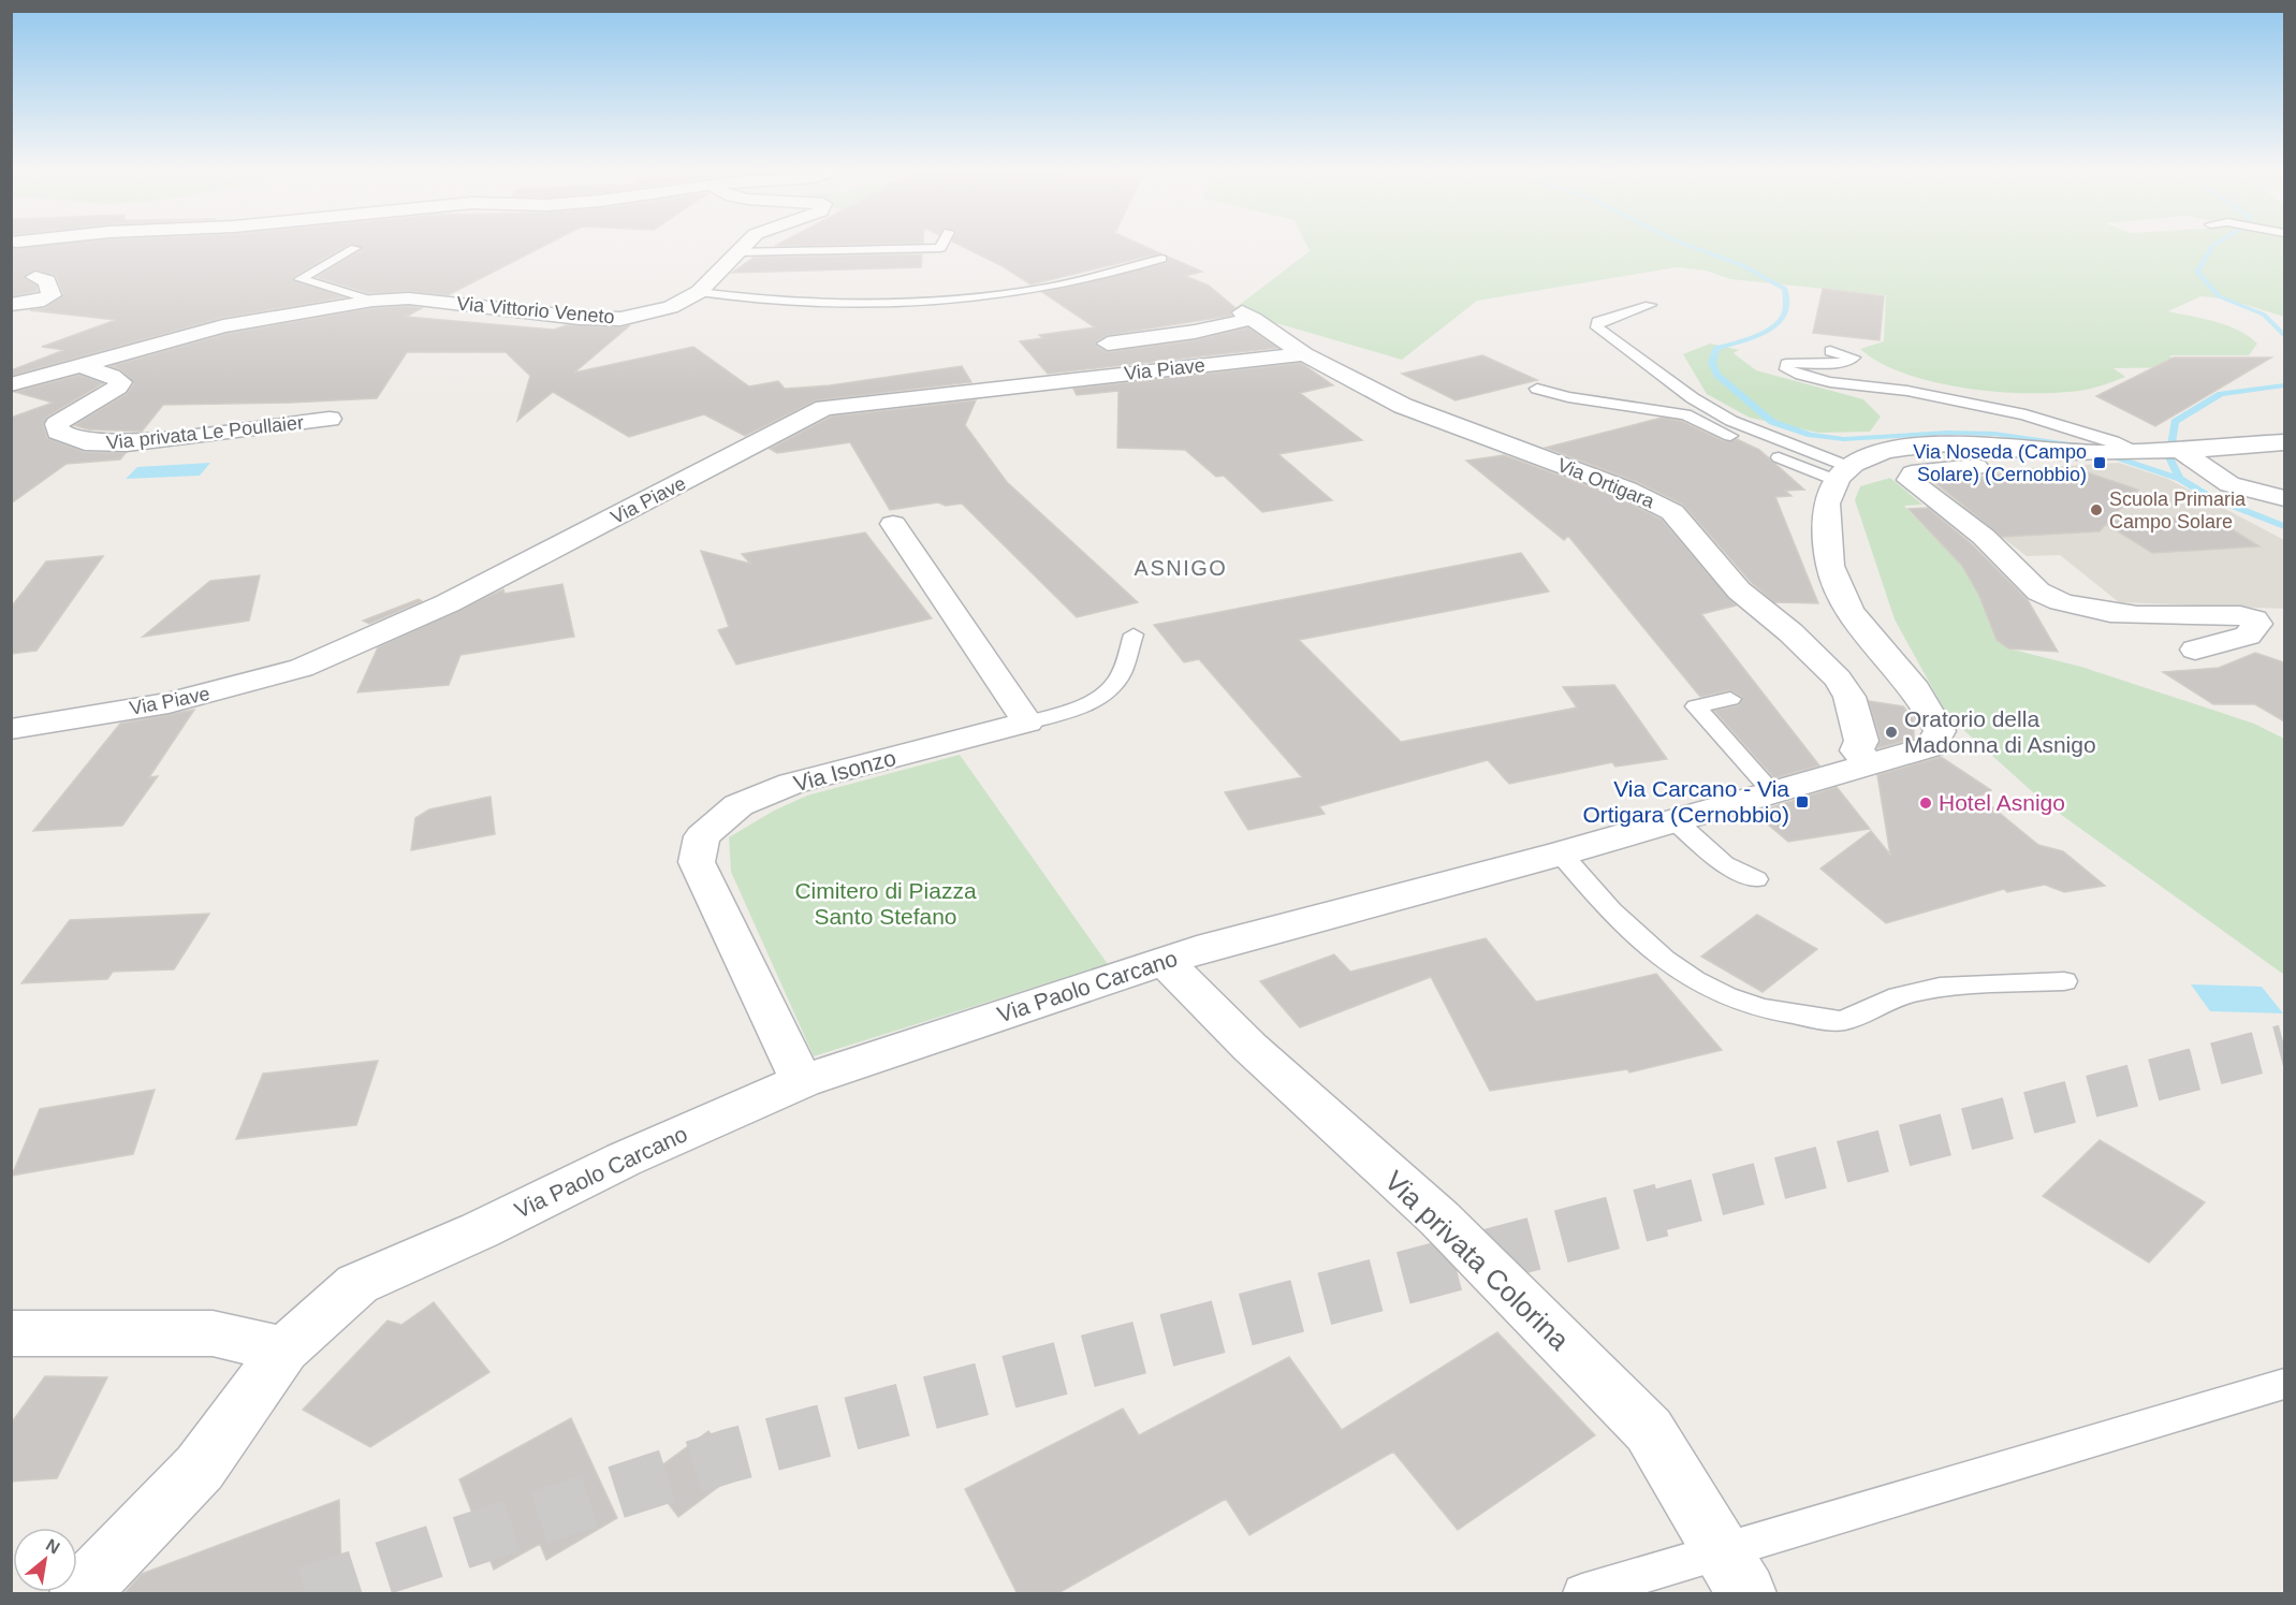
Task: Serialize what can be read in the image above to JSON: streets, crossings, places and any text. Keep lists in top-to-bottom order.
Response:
{
  "streets": {
    "street": [
      "Via Vittorio Veneto",
      "Via Piave",
      "Via privata Le Poullaier",
      "Via Ortigara",
      "Via Isonzo",
      "Via Paolo Carcano",
      "Via privata Colorina"
    ]
  },
  "crossings": [
    ["Via Vittorio Veneto", "Via privata Le Poullaier"],
    ["Via Piave", "Via Ortigara"],
    ["Via Ortigara", "Via Paolo Carcano"],
    ["Via Isonzo", "Via Paolo Carcano"],
    ["Via Paolo Carcano", "Via privata Colorina"]
  ],
  "districts": ["ASNIGO"],
  "parks": ["Cimitero di Piazza Santo Stefano"],
  "places": {
    "transit": ["Via Noseda (Campo Solare) (Cernobbio)", "Via Carcano - Via Ortigara (Cernobbio)"],
    "other": ["Scuola Primaria Campo Solare", "Oratorio della Madonna di Asnigo", "Hotel Asnigo"]
  },
  "north": "top right"
}
